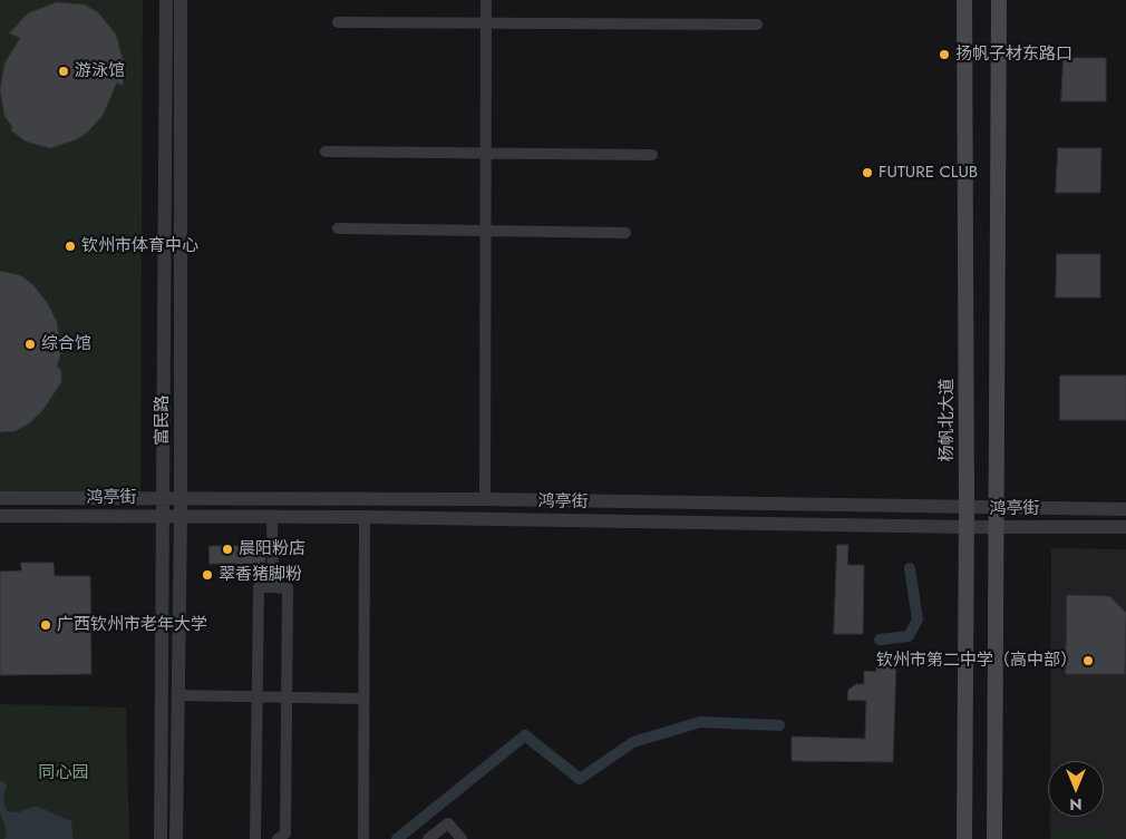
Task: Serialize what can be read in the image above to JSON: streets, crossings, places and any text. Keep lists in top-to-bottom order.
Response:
{
  "streets": {
    "main road": ["杨帆北大道"],
    "street": ["富民路", "鸿亭街"]
  },
  "crossings": [
    ["富民路", "鸿亭街"],
    ["杨帆北大道", "鸿亭街"]
  ],
  "parks": ["同心园"],
  "places": [
    "扬帆子材东路口",
    "游泳馆",
    "FUTURE CLUB",
    "钦州市体育中心",
    "综合馆",
    "晨阳粉店",
    "翠香猪脚粉",
    "广西钦州市老年大学",
    "钦州市第二中学（高中部）"
  ],
  "north": "bottom"
}
